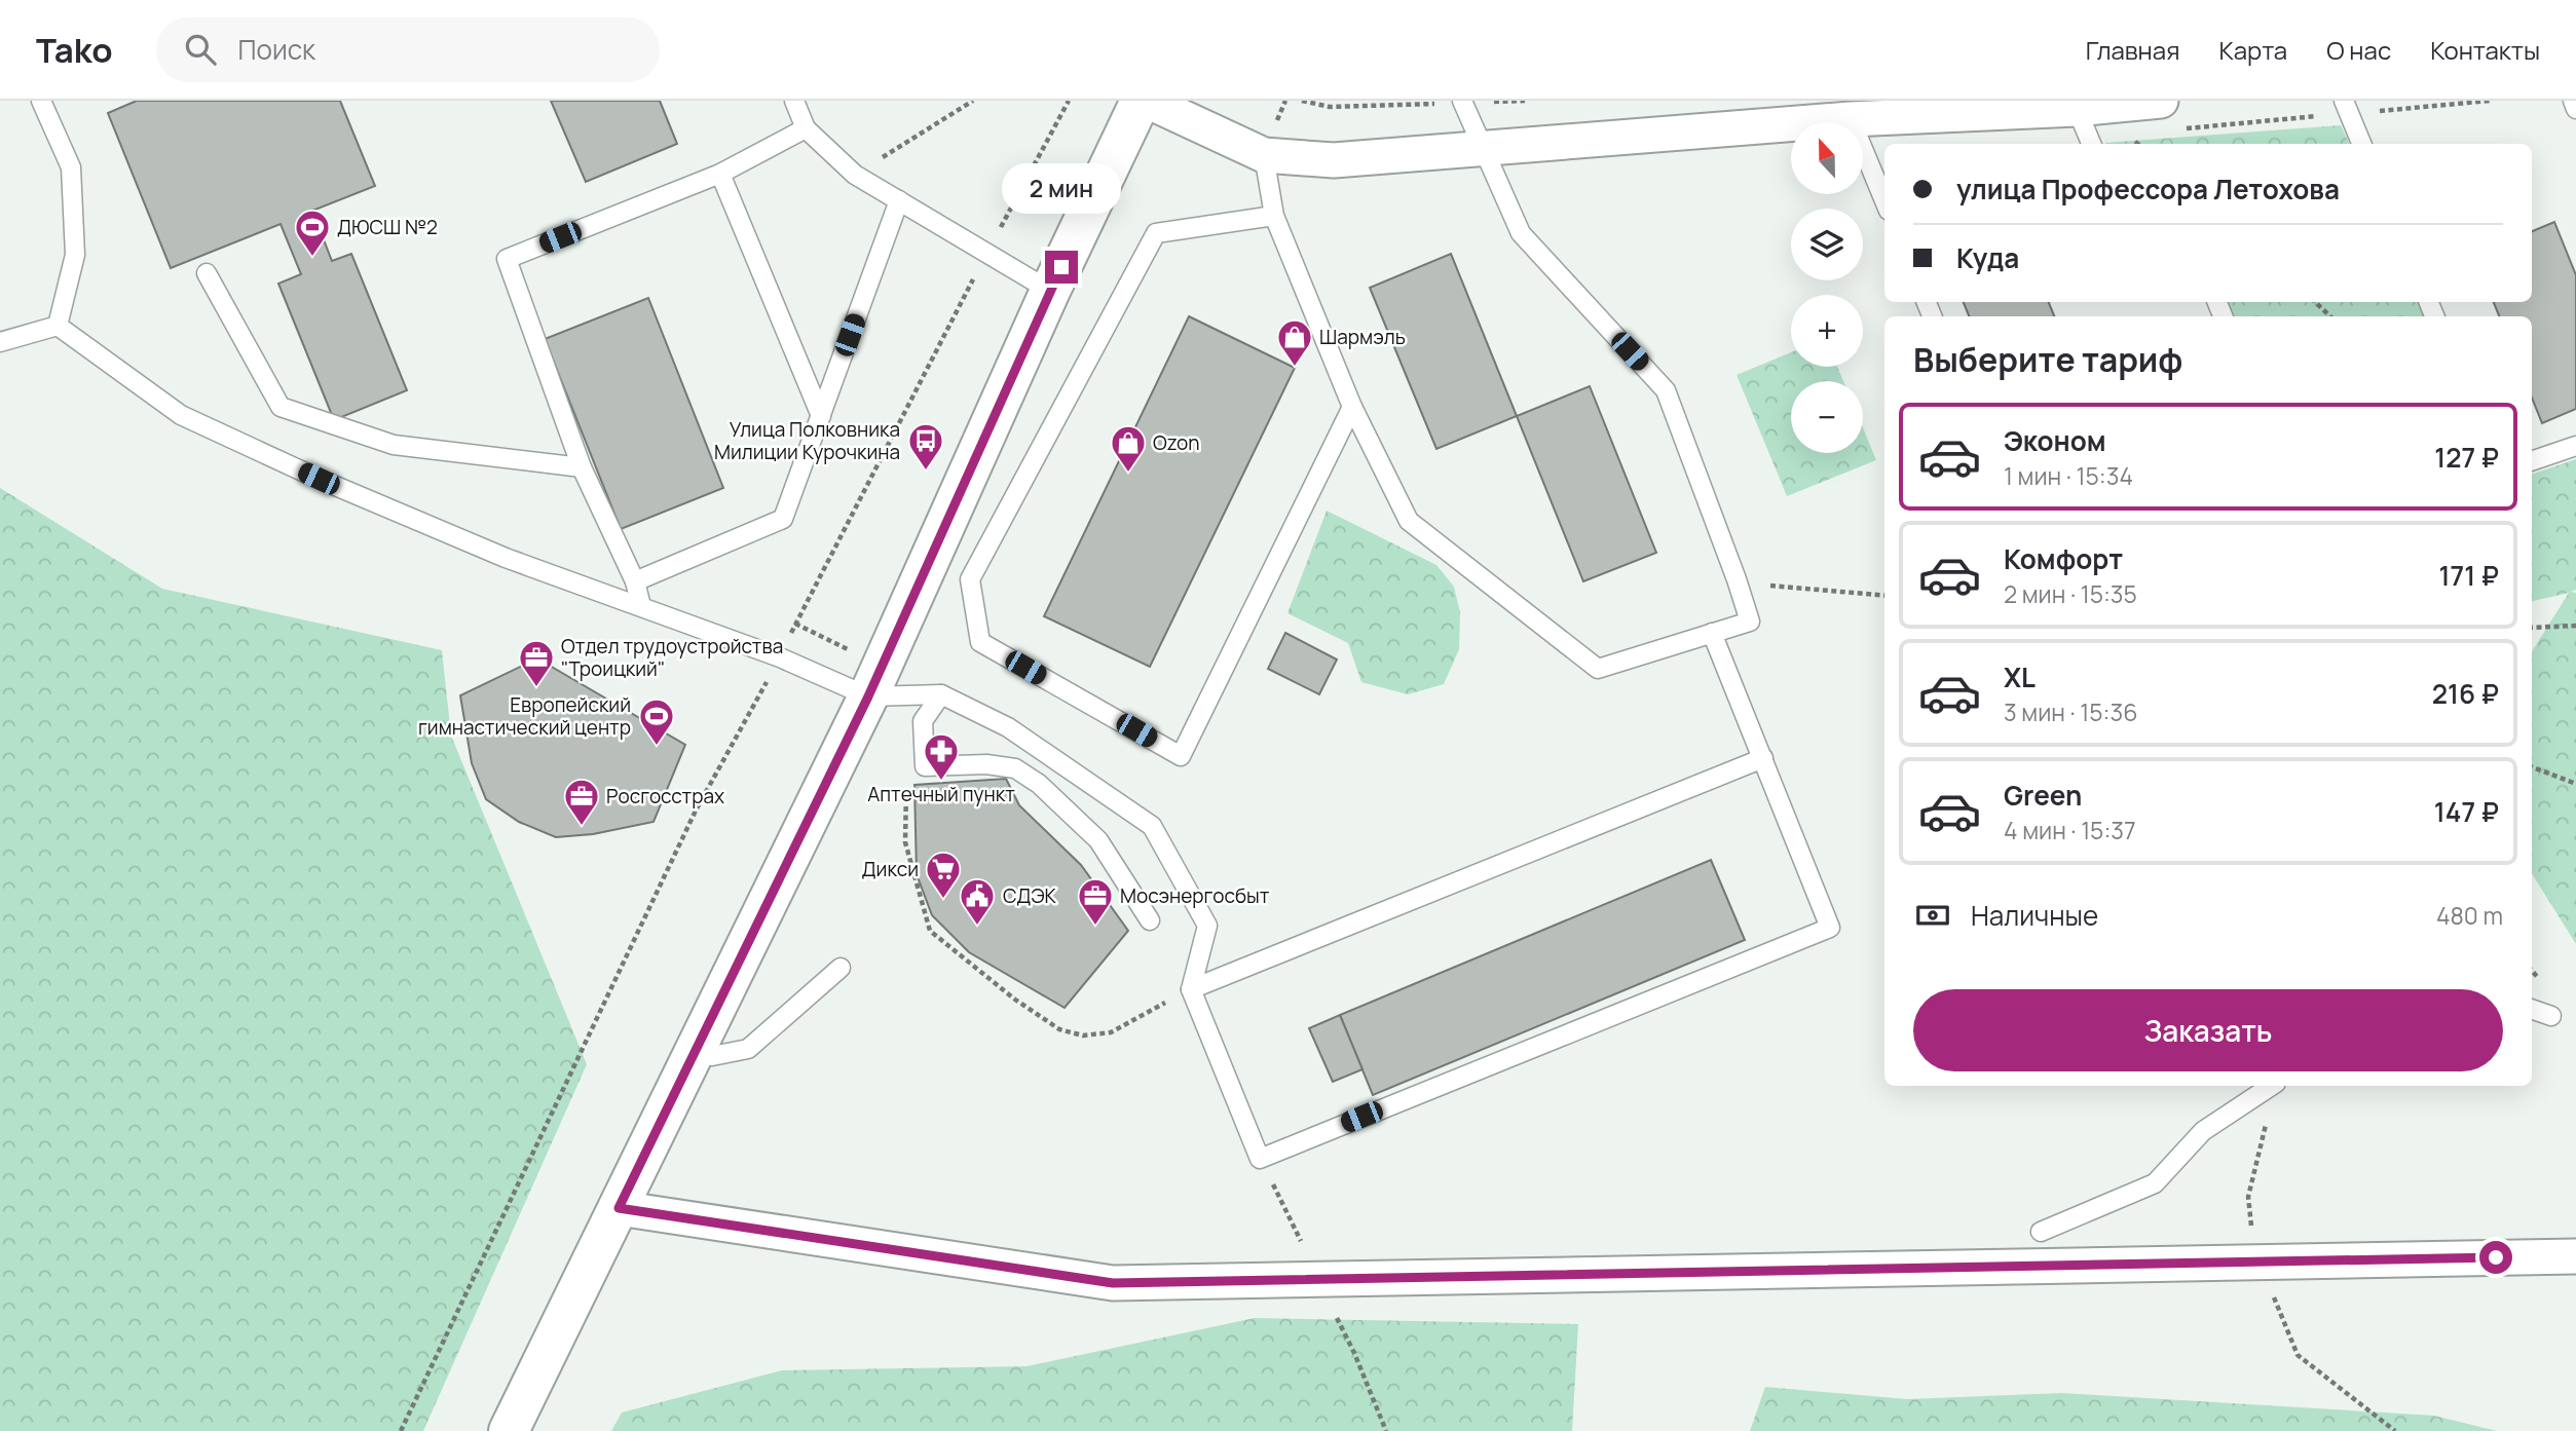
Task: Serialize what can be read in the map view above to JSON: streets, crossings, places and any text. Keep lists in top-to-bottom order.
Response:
{
  "places": {
    "sports": ["ДЮСШ №2", "Европейский гимнастический центр"],
    "shop": ["Шармэль", "Ozon"],
    "bus stop": ["Улица Полковника Милиции Курочкина"],
    "office": ["Отдел трудоустройства \"Троицкий\"", "Росгосстрах", "Мосэнергосбыт"],
    "pharmacy": ["Аптечный пункт"],
    "supermarket": ["Дикси"],
    "public building": ["СДЭК"]
  },
  "north": "top",
  "page": {
    "header": "Tako",
    "search": "Поиск",
    "nav": [
      "Главная",
      "Карта",
      "О нас",
      "Контакты"
    ],
    "map_buttons": ["+", "−"],
    "banner": ["улица Профессора Летохова", "Куда"],
    "bubble": "2 мин",
    "heading": "Выберите тариф",
    "list": [
      {
        "name": "Эконом",
        "note": "1 мин · 15:34",
        "value": "127 ₽"
      },
      {
        "name": "Комфорт",
        "note": "2 мин · 15:35",
        "value": "171 ₽"
      },
      {
        "name": "XL",
        "note": "3 мин · 15:36",
        "value": "216 ₽"
      },
      {
        "name": "Green",
        "note": "4 мин · 15:37",
        "value": "147 ₽"
      }
    ],
    "pay": ["Наличные", "480 m"],
    "buttons": "Заказать"
  }
}
